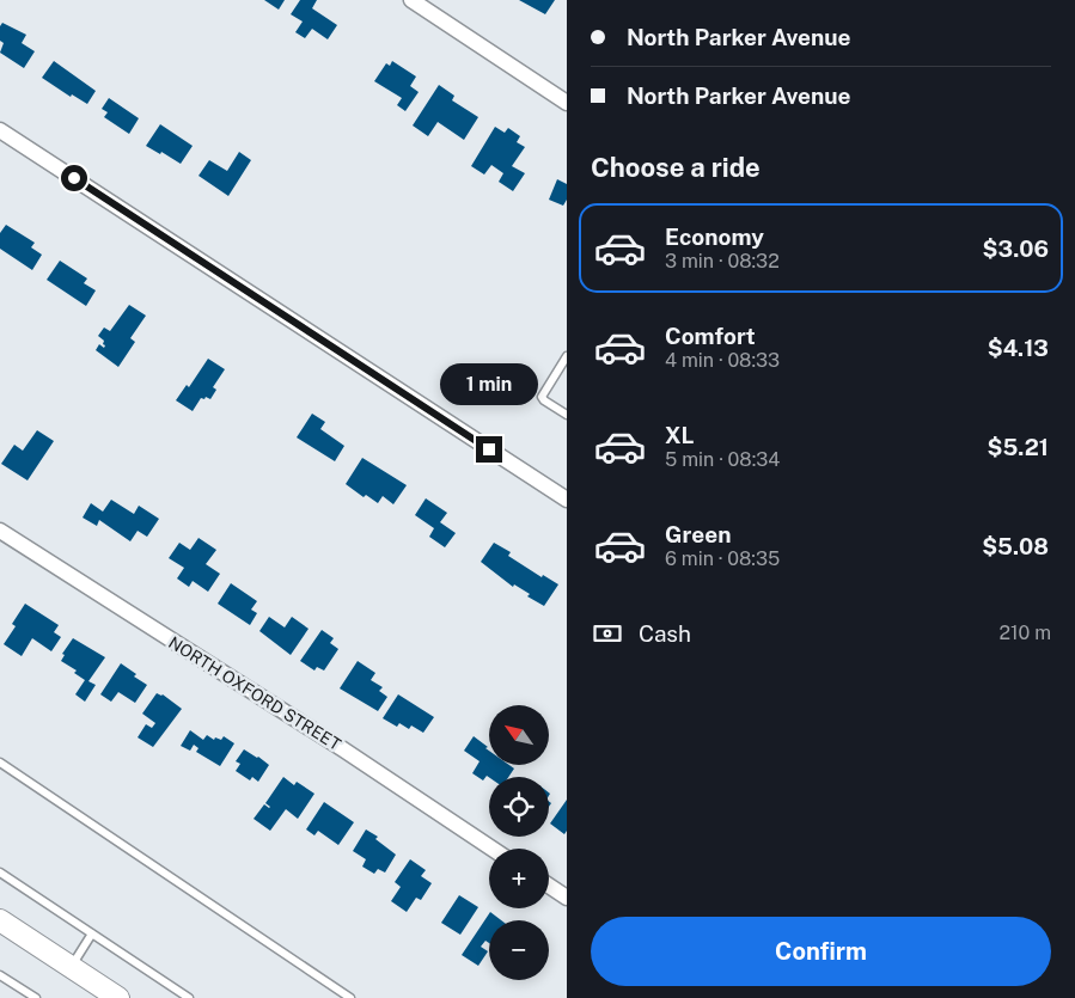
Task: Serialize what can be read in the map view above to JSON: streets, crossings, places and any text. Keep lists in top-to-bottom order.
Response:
{
  "streets": {
    "street": ["NORTH OXFORD STREET"]
  },
  "north": "top left",
  "page": {
    "banner": ["North Parker Avenue", "North Parker Avenue"],
    "heading": "Choose a ride",
    "list": [
      {
        "name": "Economy",
        "note": "3 min · 08:32",
        "value": "$3.06"
      },
      {
        "name": "Comfort",
        "note": "4 min · 08:33",
        "value": "$4.13"
      },
      {
        "name": "XL",
        "note": "5 min · 08:34",
        "value": "$5.21"
      },
      {
        "name": "Green",
        "note": "6 min · 08:35",
        "value": "$5.08"
      }
    ],
    "bubble": "1 min",
    "pay": ["Cash", "210 m"],
    "map_buttons": ["+", "−"],
    "buttons": "Confirm"
  }
}
